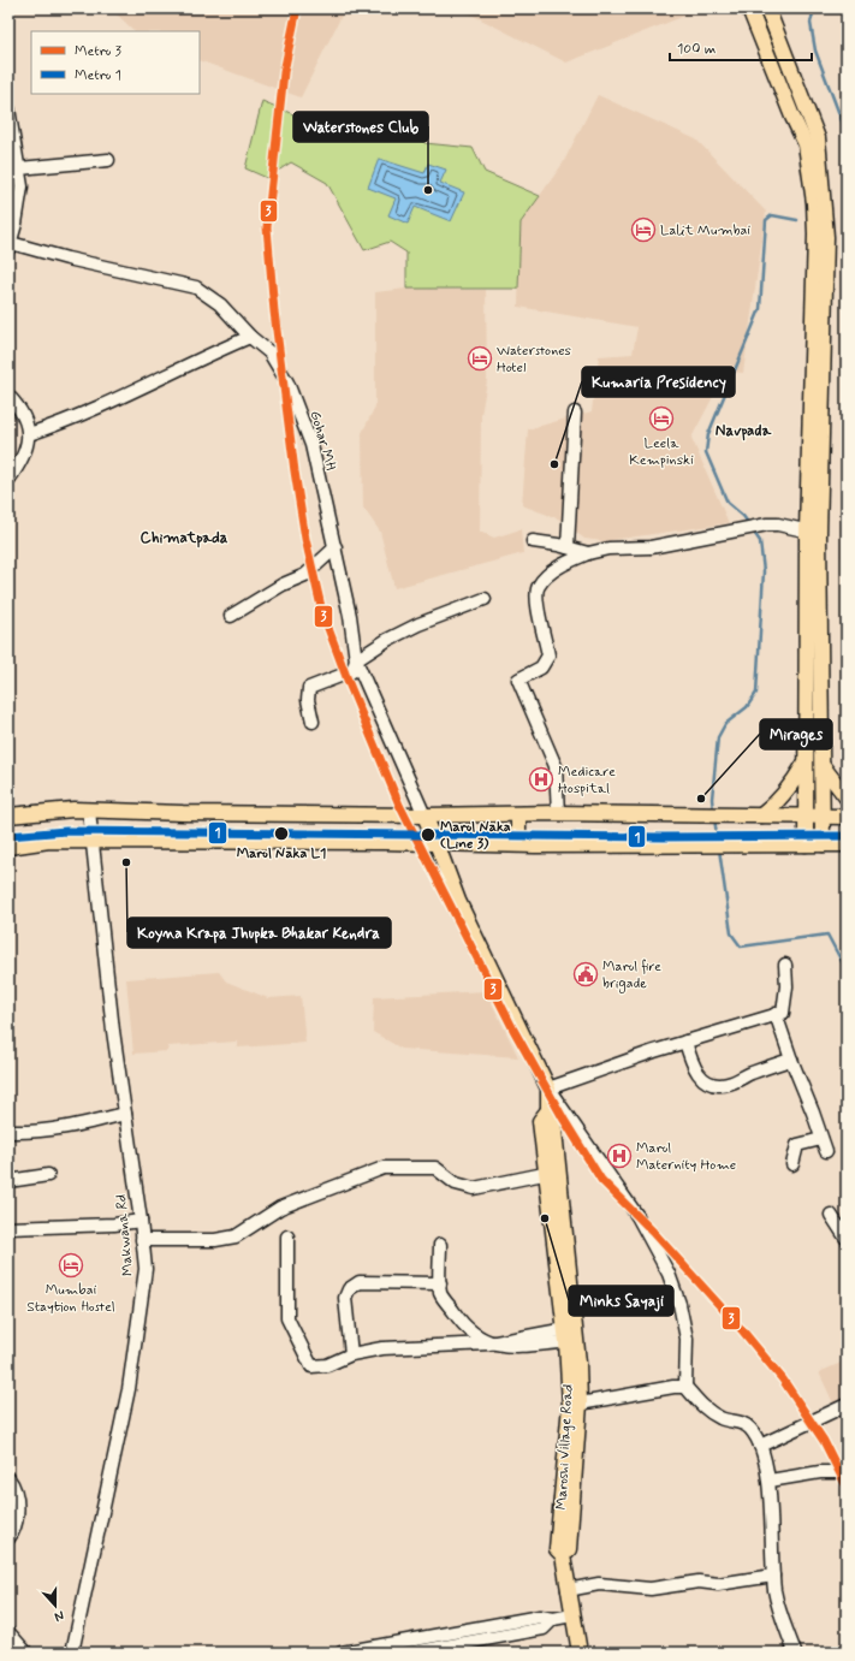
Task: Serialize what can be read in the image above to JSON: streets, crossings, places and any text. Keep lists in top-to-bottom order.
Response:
{
  "streets": {
    "main road": ["Maroshi Village Road"],
    "street": ["Gohar MH", "Makwana Rd"]
  },
  "crossings": [
    ["Gohar MH", "Maroshi Village Road"]
  ],
  "districts": ["Navpada", "Chimatpada"],
  "places": {
    "other": [
      "Waterstones Club",
      "Kumaria Presidency",
      "Mirages",
      "Marol Naka L1",
      "Marol Naka (Line 3)",
      "Koyna Krapa Jhupka Bhakar Kendra",
      "Minks Sayaji"
    ],
    "hotel": [
      "Lalit Mumbai",
      "Waterstones Hotel",
      "Leela Kempinski",
      "Mumbai Staytion Hostel"
    ],
    "hospital": ["Medicare Hospital", "Marol Maternity Home"],
    "public building": ["Marol fire brigade"]
  },
  "lines": ["metro line 3", "metro line 1"],
  "legend": ["Metro 3", "Metro 1"],
  "scale_bar": "100 m",
  "north": "bottom"
}
